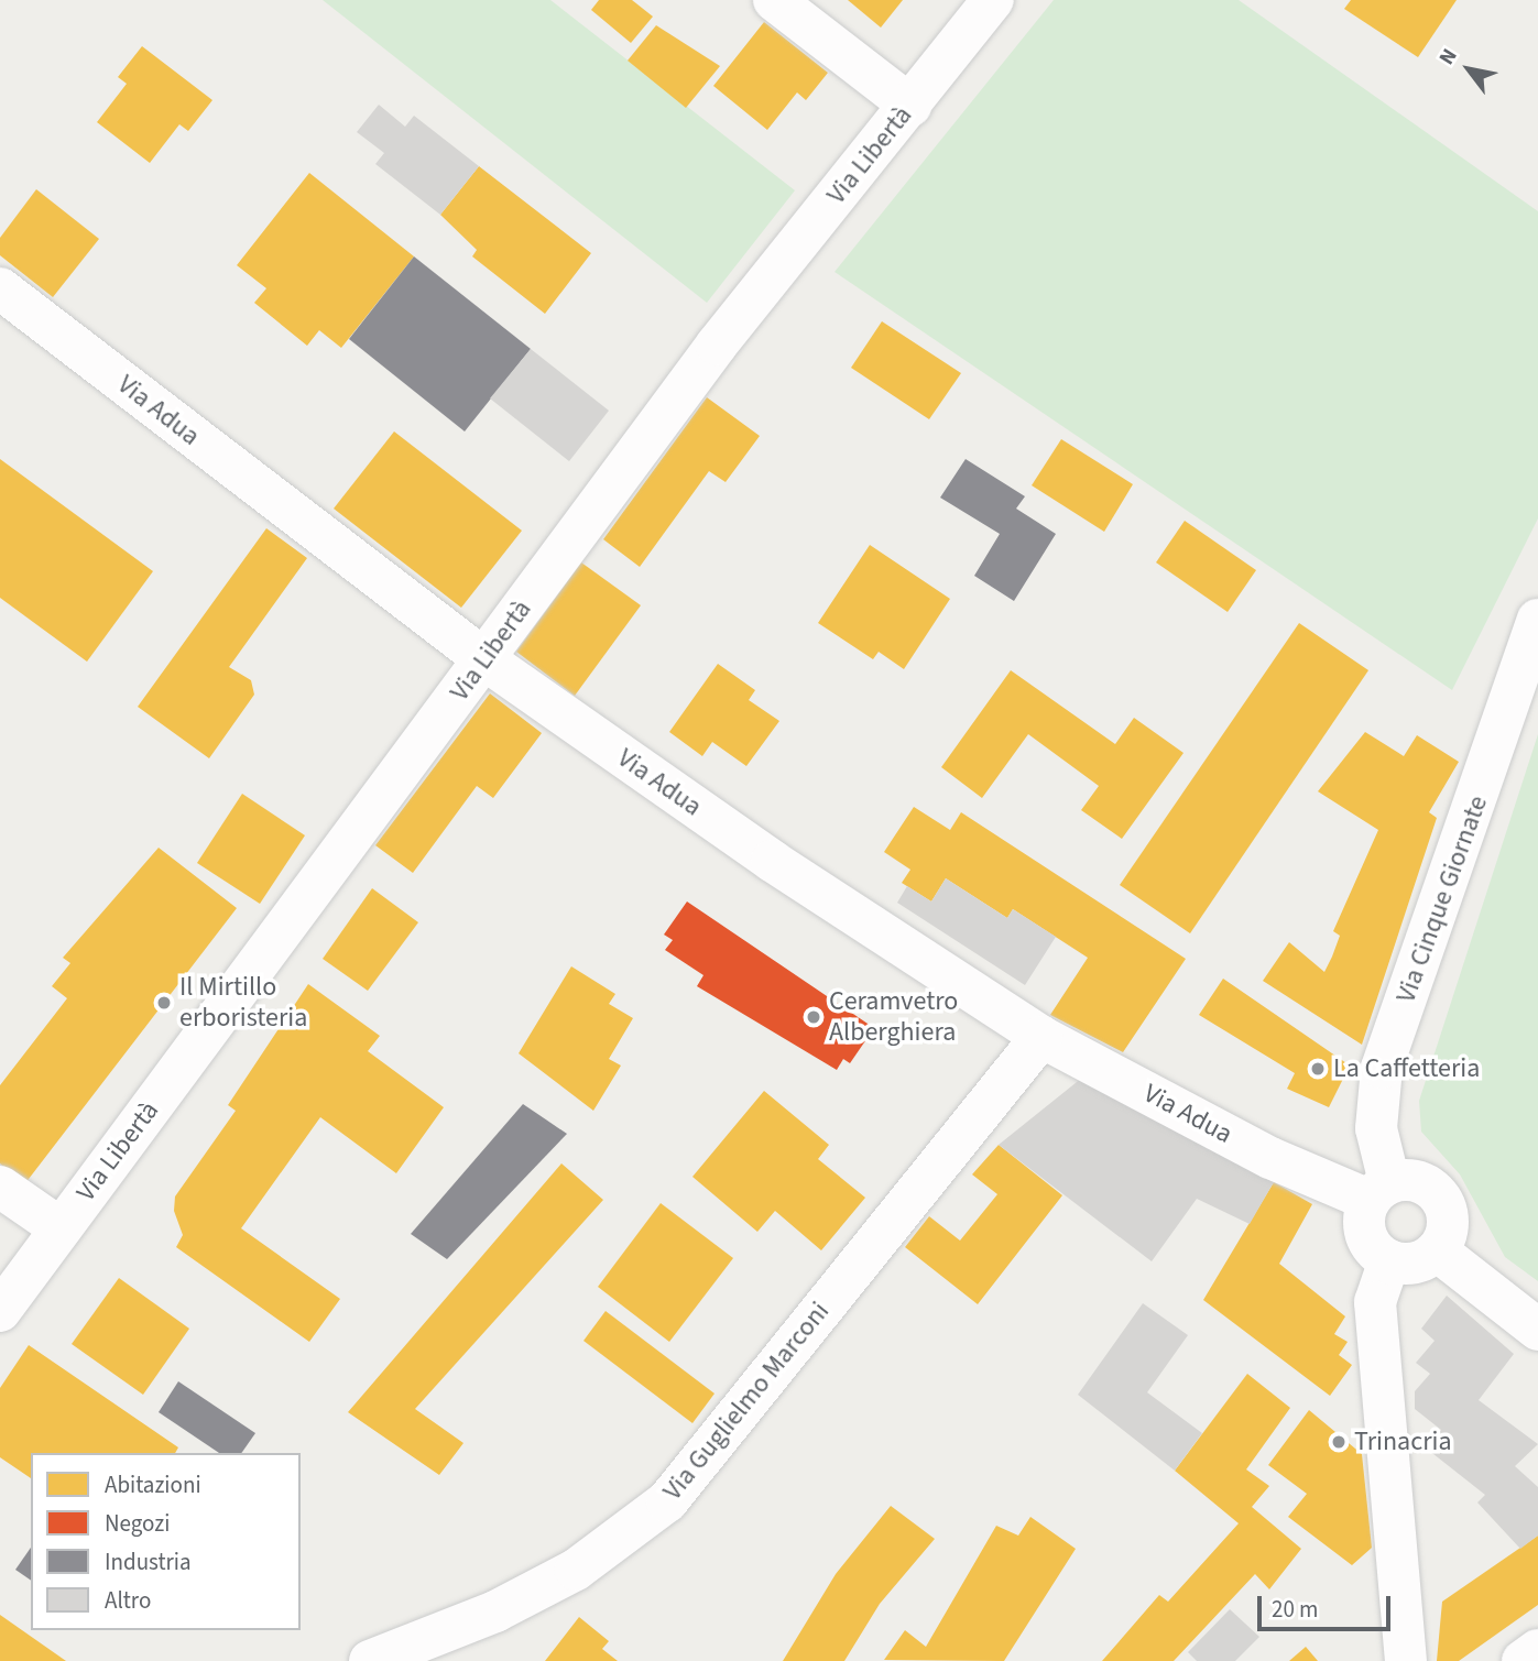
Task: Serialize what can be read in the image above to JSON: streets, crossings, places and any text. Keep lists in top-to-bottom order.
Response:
{
  "streets": {
    "street": [
      "Via Libertà",
      "Via Adua",
      "Via Cinque Giornate",
      "Via Guglielmo Marconi"
    ]
  },
  "crossings": [
    ["Via Libertà", "Via Adua"],
    ["Via Adua", "Via Cinque Giornate"],
    ["Via Adua", "Via Guglielmo Marconi"]
  ],
  "places": [
    "Il Mirtillo erboristeria",
    "Ceramvetro Alberghiera",
    "La Caffetteria",
    "Trinacria"
  ],
  "legend": [
    "Abitazioni",
    "Negozi",
    "Industria",
    "Altro"
  ],
  "scale_bar": "20 m",
  "north": "top left"
}
